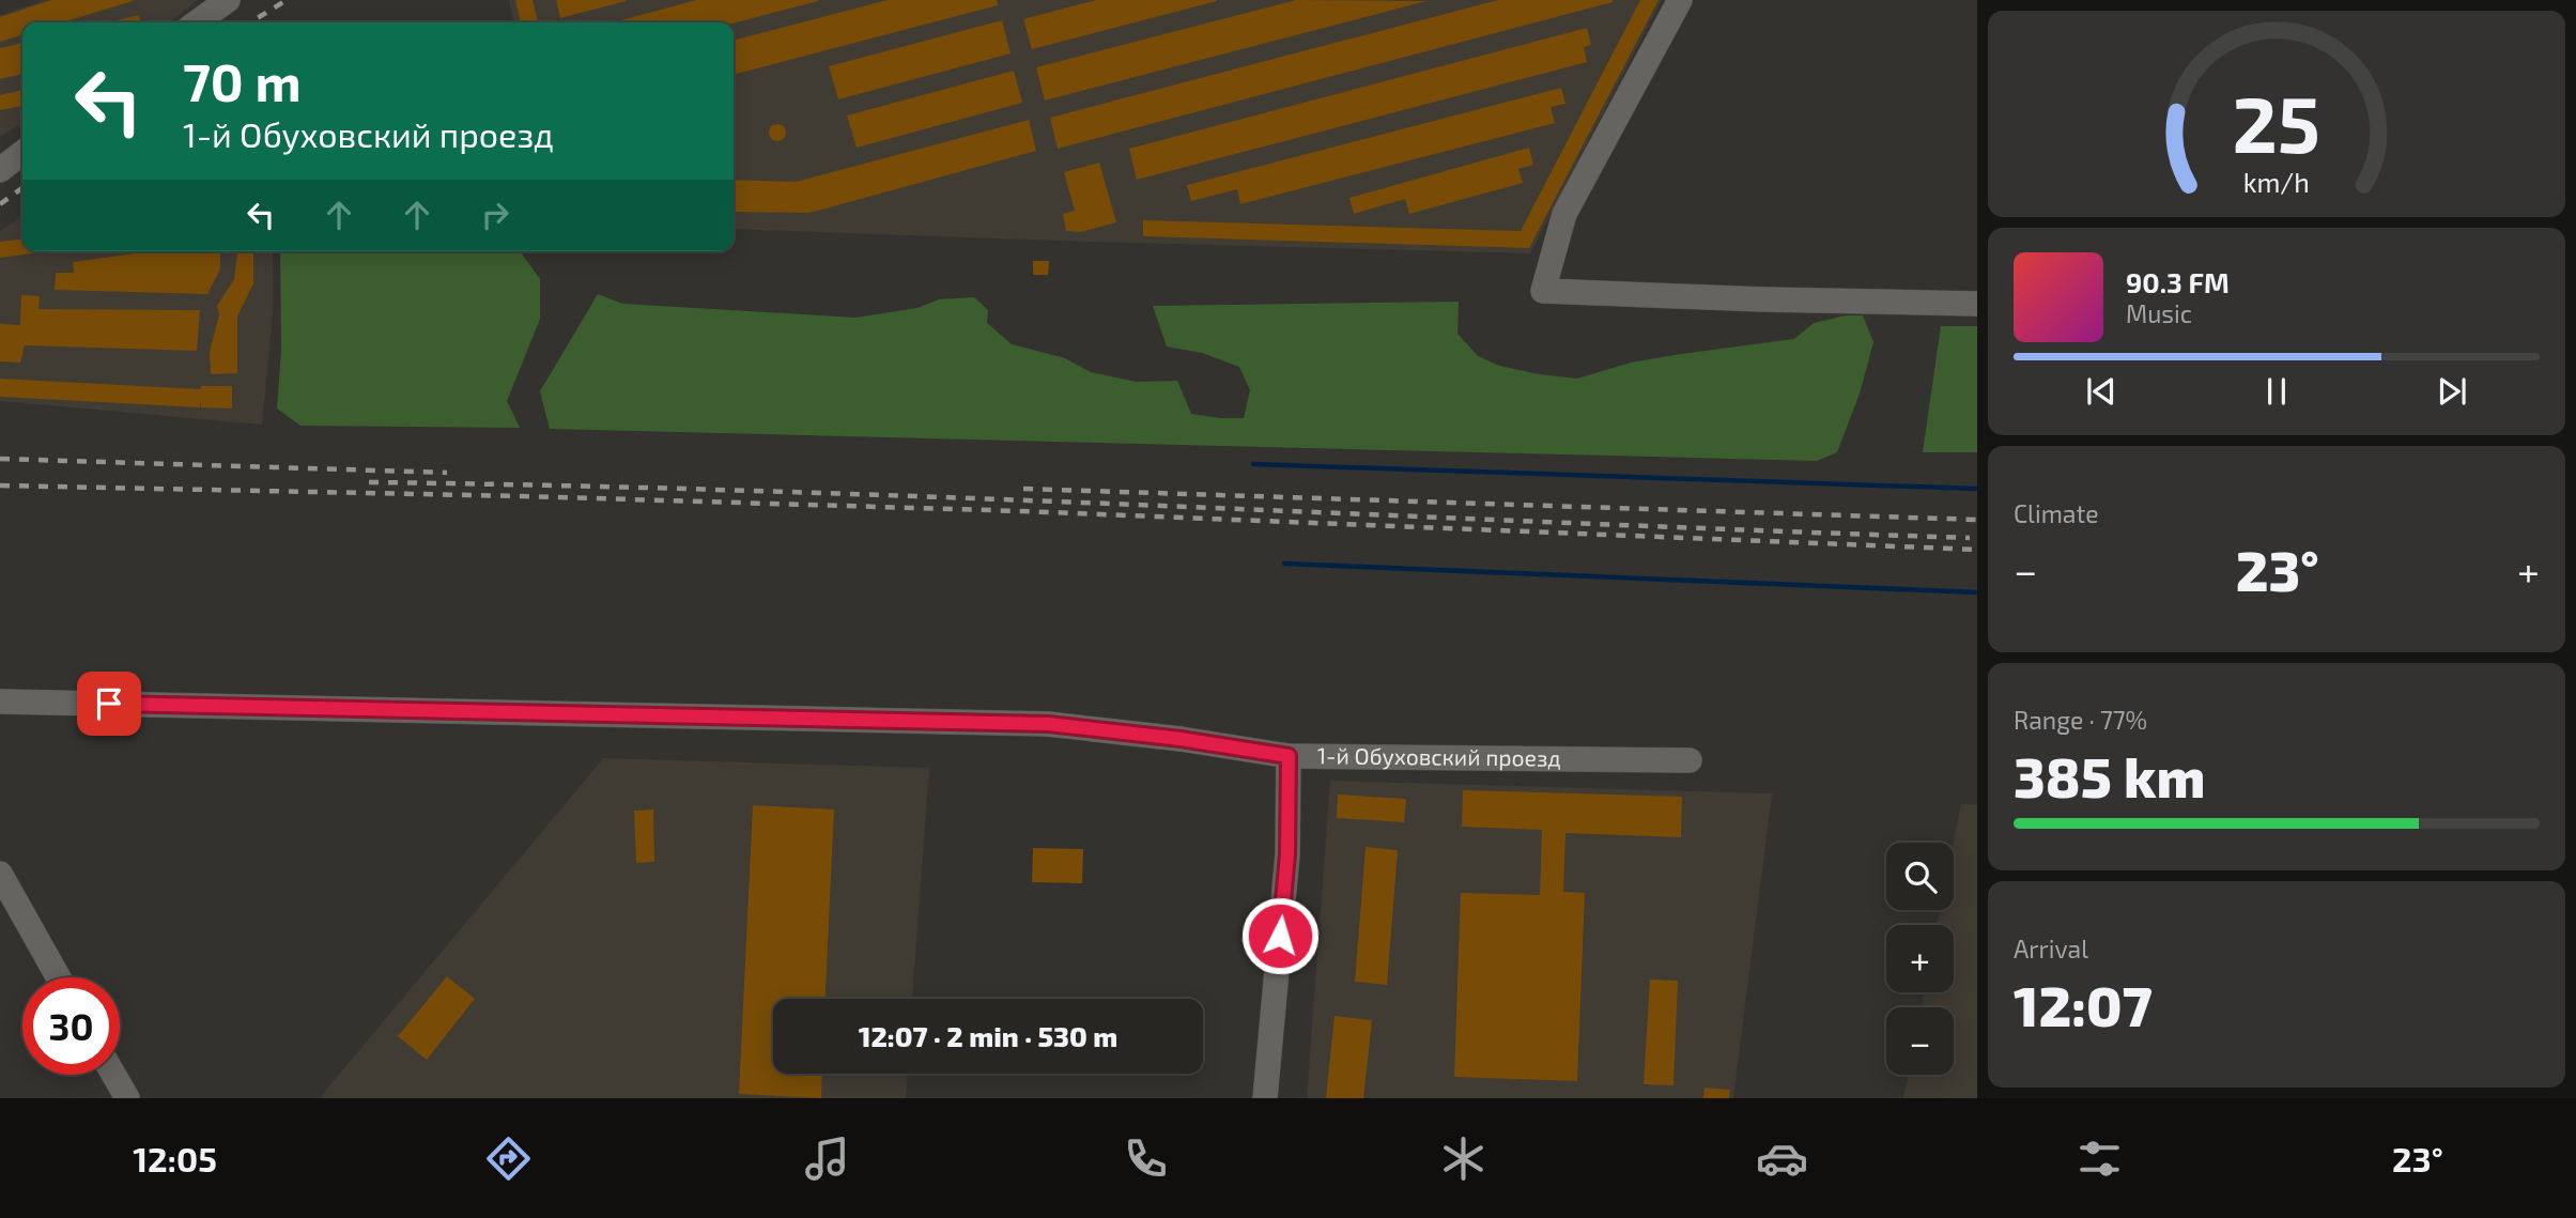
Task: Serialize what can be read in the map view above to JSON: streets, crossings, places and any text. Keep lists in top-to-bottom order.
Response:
{
  "streets": {
    "street": ["1-й Обуховский проезд"]
  },
  "page": {
    "turn": ["70 m", "1-й Обуховский проезд"],
    "song": ["90.3 FM", "Music"],
    "tile": [
      "Climate",
      ["Range · 77%", "385 km"],
      ["Arrival", "12:07"]
    ],
    "heat": ["−", "23°", "+"],
    "map_buttons": ["+", "−"],
    "limit": "30",
    "trip": "12:07 · 2 min · 530 m",
    "tabs": ["12:05", "23°"],
    "gauge": ["25", "km/h"]
  }
}
